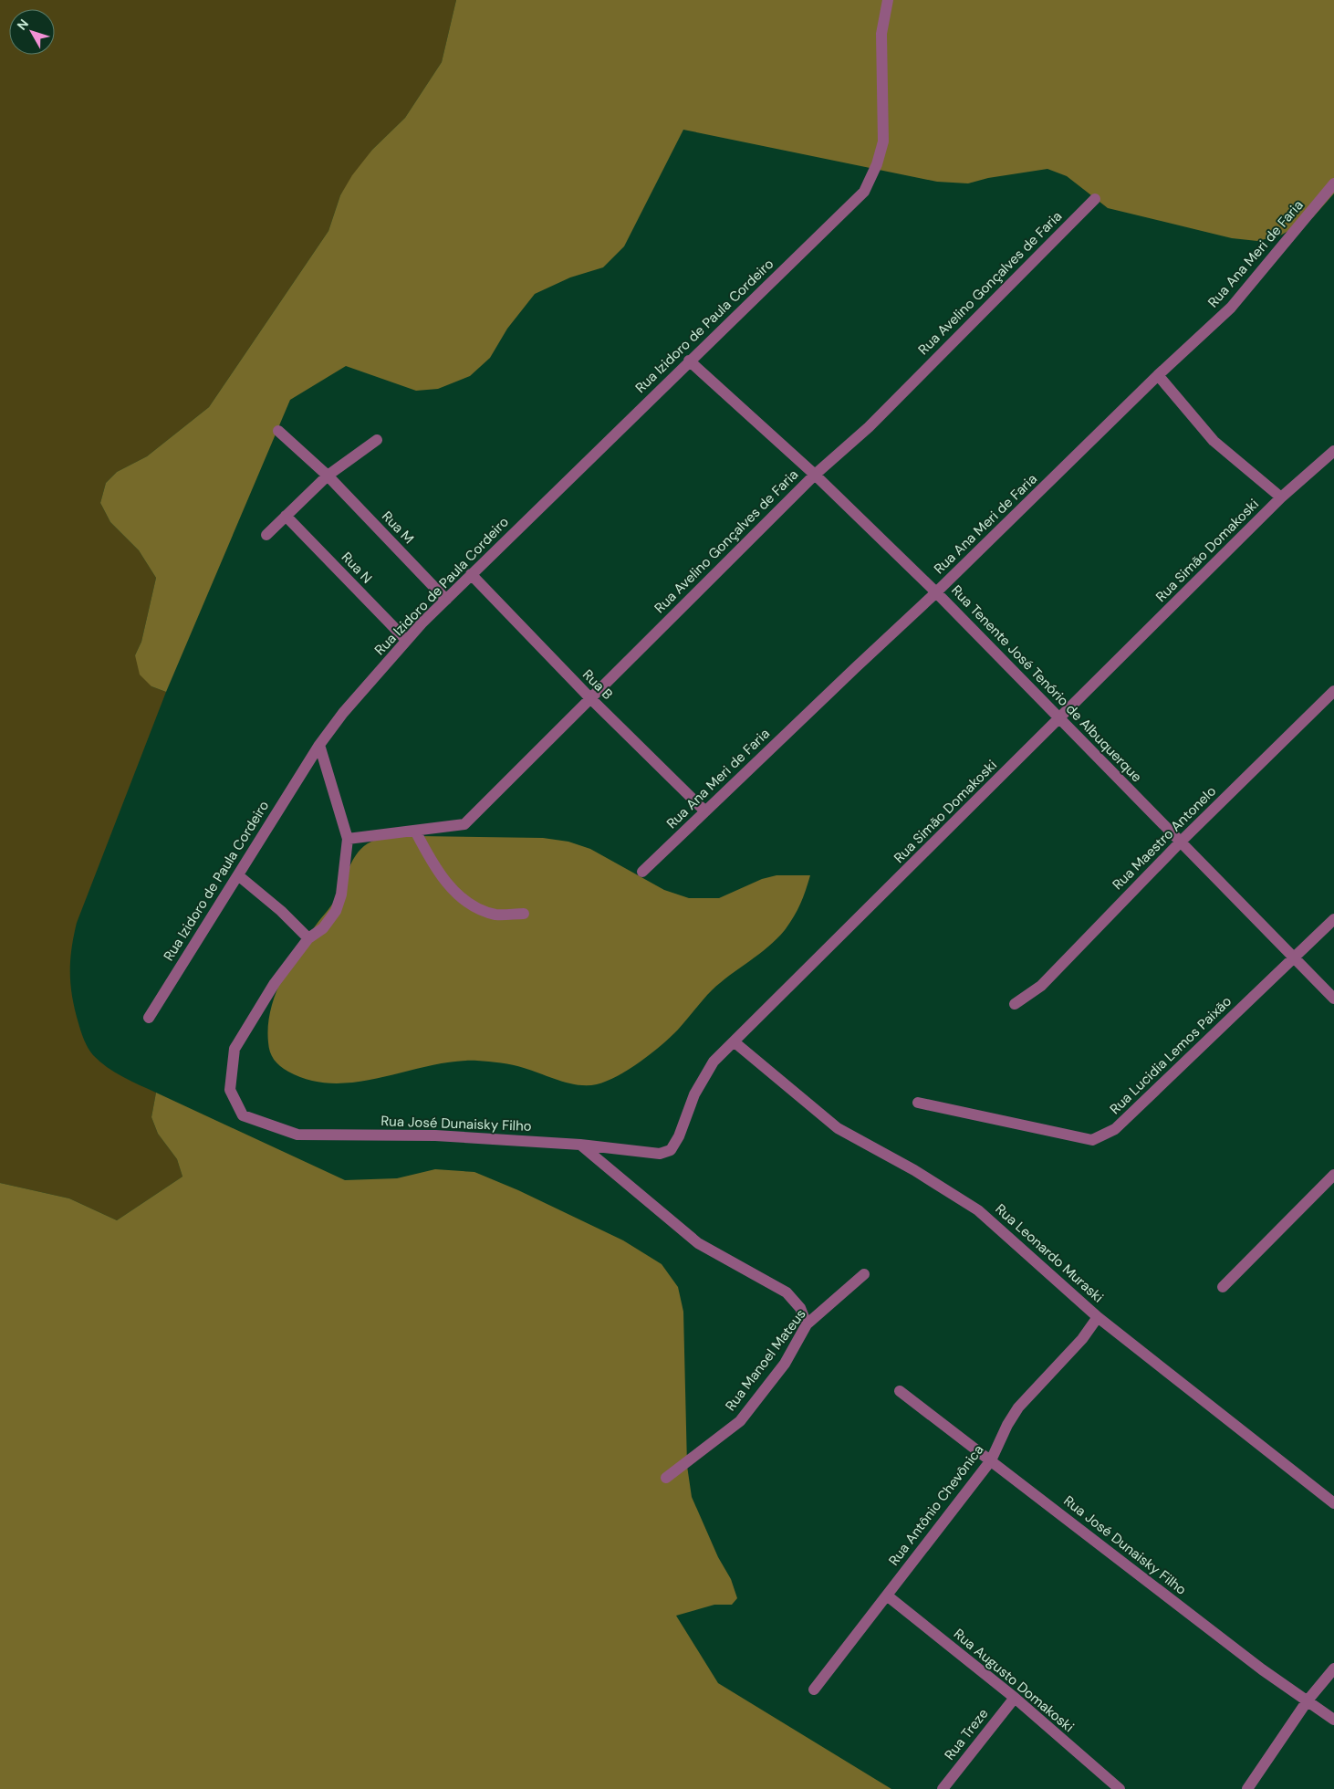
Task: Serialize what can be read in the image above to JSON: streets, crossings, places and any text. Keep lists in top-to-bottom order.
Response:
{
  "streets": {
    "street": [
      "Rua Ana Meri de Faria",
      "Rua Avelino Gonçalves de Faria",
      "Rua Izidoro de Paula Cordeiro",
      "Rua M",
      "Rua Simão Domakoski",
      "Rua N",
      "Rua Tenente José Tenório de Albuquerque",
      "Rua B",
      "Rua Maestro Antonelo",
      "Rua Lucidia Lemos Paixão",
      "Rua José Dunaisky Filho",
      "Rua Leonardo Muraski",
      "Rua Manoel Mateus",
      "Rua Antônio Chevônica",
      "Rua Augusto Domakoski",
      "Rua Treze"
    ]
  },
  "crossings": [
    ["Rua Ana Meri de Faria", "Rua Tenente José Tenório de Albuquerque"],
    ["Rua Ana Meri de Faria", "Rua B"],
    ["Rua Avelino Gonçalves de Faria", "Rua Tenente José Tenório de Albuquerque"],
    ["Rua Avelino Gonçalves de Faria", "Rua B"],
    ["Rua Avelino Gonçalves de Faria", "Rua José Dunaisky Filho"],
    ["Rua Izidoro de Paula Cordeiro", "Rua M"],
    ["Rua Izidoro de Paula Cordeiro", "Rua N"],
    ["Rua Izidoro de Paula Cordeiro", "Rua Tenente José Tenório de Albuquerque"],
    ["Rua Izidoro de Paula Cordeiro", "Rua B"],
    ["Rua Simão Domakoski", "Rua Tenente José Tenório de Albuquerque"],
    ["Rua Simão Domakoski", "Rua José Dunaisky Filho"],
    ["Rua Simão Domakoski", "Rua Leonardo Muraski"],
    ["Rua Tenente José Tenório de Albuquerque", "Rua Maestro Antonelo"],
    ["Rua Tenente José Tenório de Albuquerque", "Rua Lucidia Lemos Paixão"],
    ["Rua José Dunaisky Filho", "Rua Antônio Chevônica"],
    ["Rua Leonardo Muraski", "Rua Antônio Chevônica"],
    ["Rua Antônio Chevônica", "Rua Augusto Domakoski"],
    ["Rua Augusto Domakoski", "Rua Treze"]
  ],
  "north": "top left"
}
